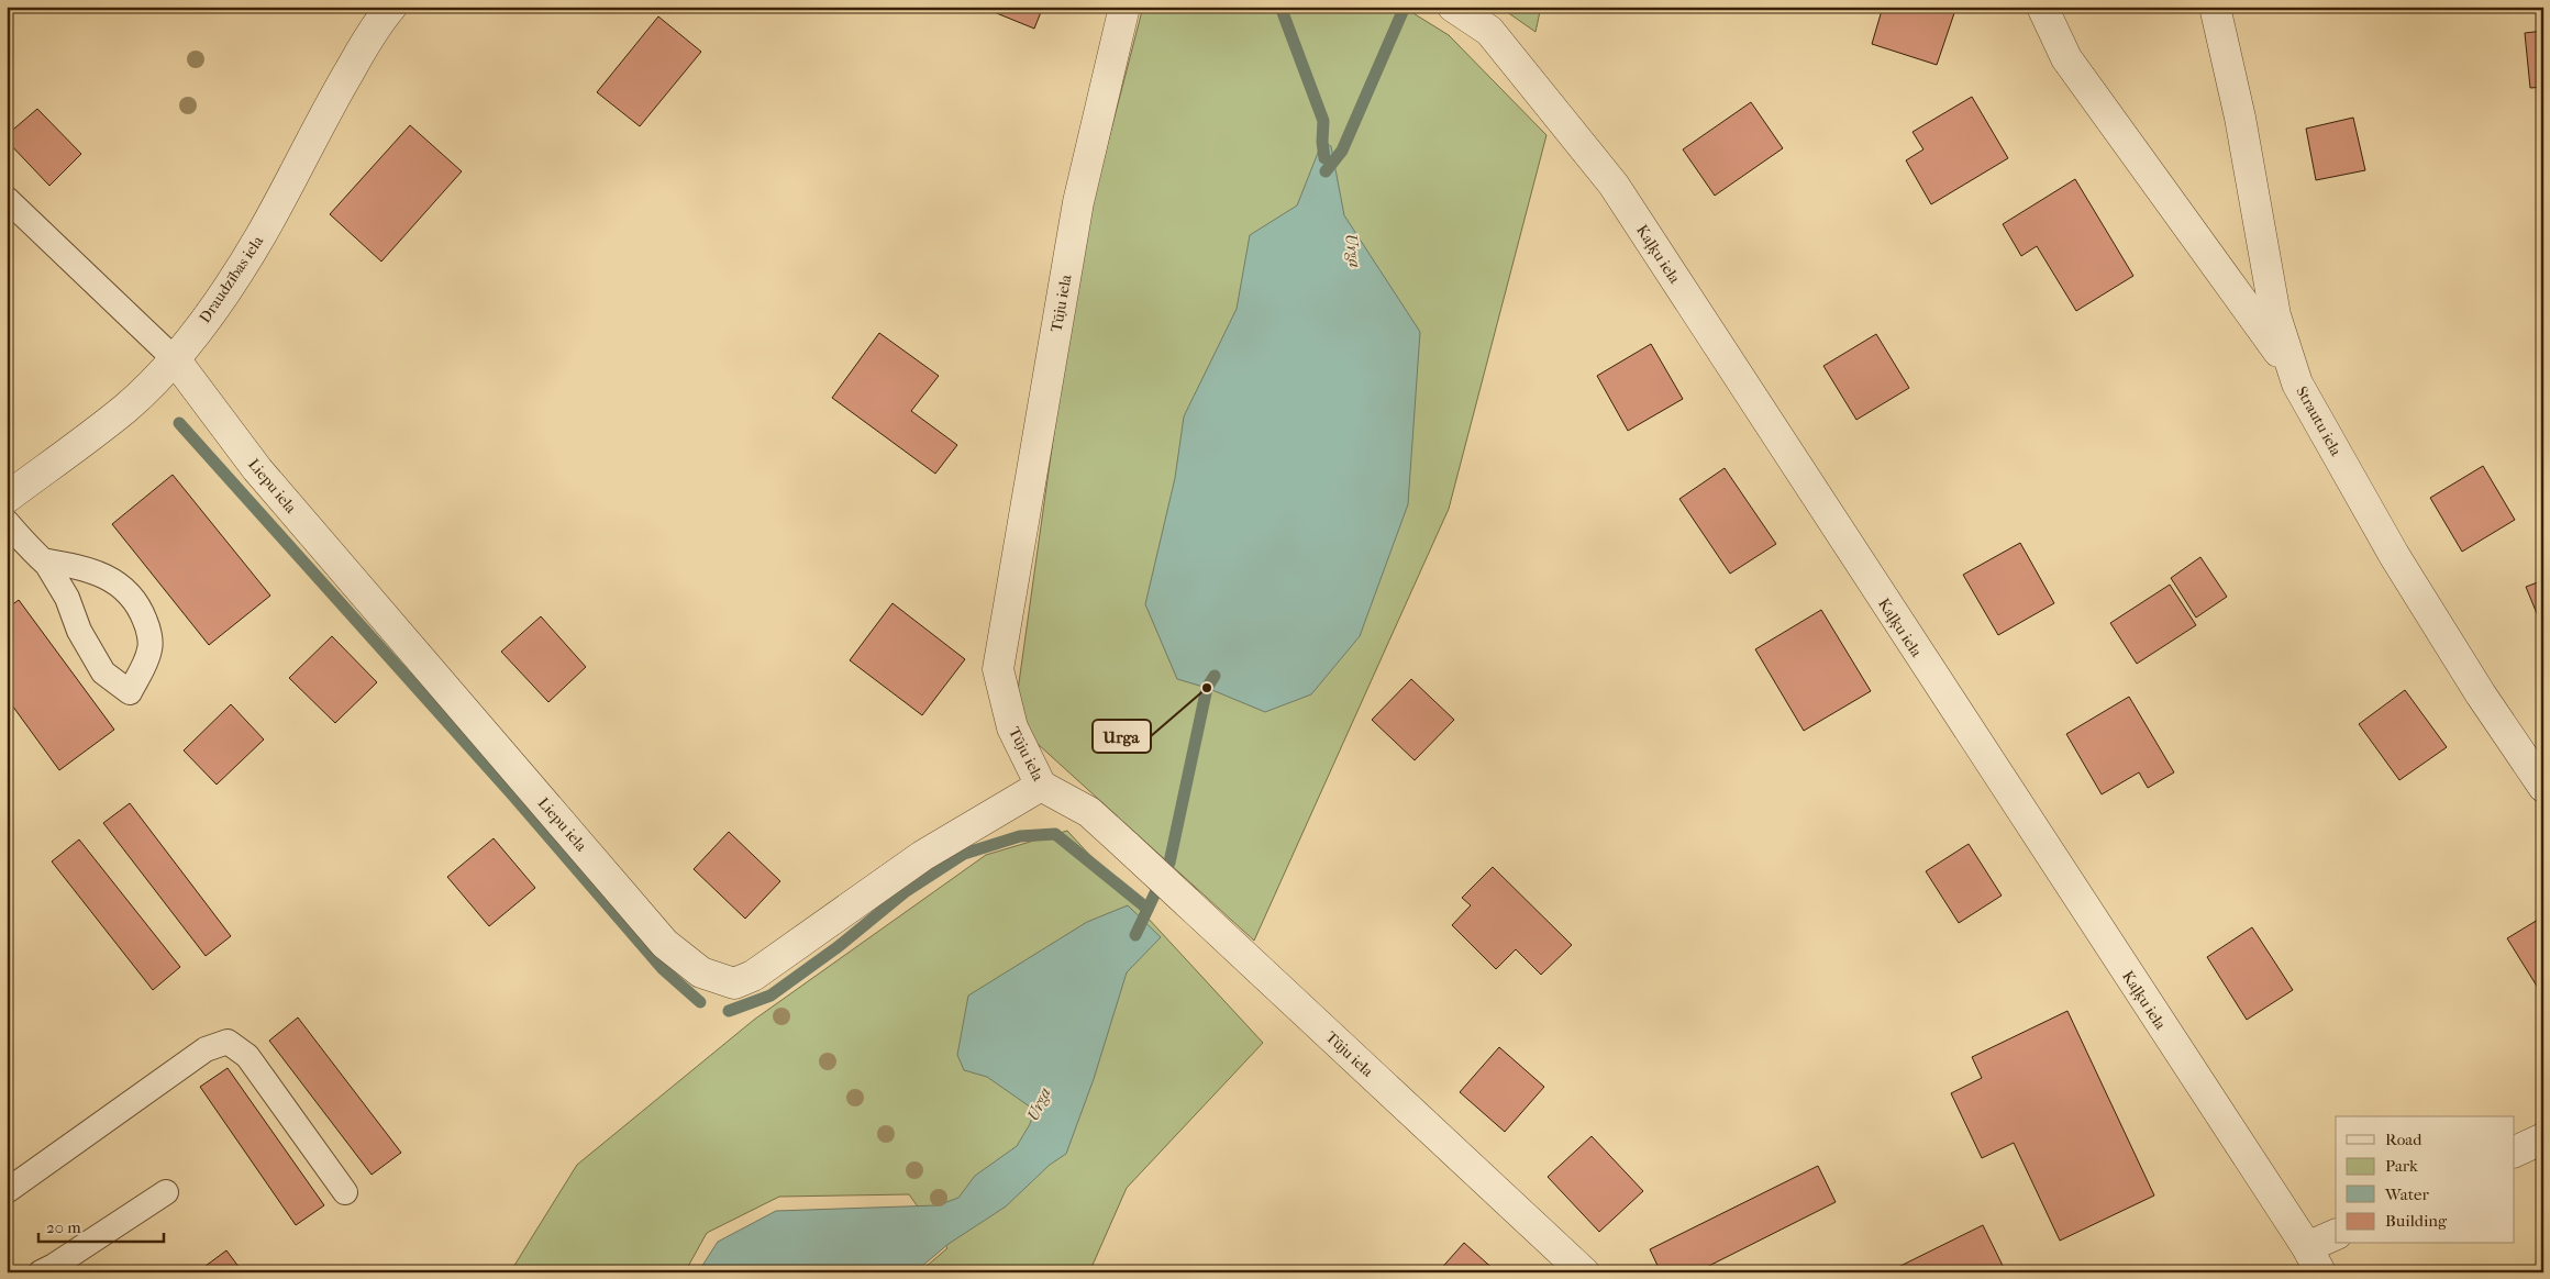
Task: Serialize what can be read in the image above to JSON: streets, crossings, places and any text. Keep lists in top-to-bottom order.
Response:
{
  "streets": {
    "street": [
      "Kaļķu iela",
      "Draudzības iela",
      "Tūju iela",
      "Strautu iela",
      "Liepu iela"
    ]
  },
  "crossings": [
    ["Draudzības iela", "Liepu iela"],
    ["Tūju iela", "Liepu iela"]
  ],
  "water": ["Urga"],
  "places": ["Urga"],
  "legend": [
    "Road",
    "Park",
    "Water",
    "Building"
  ],
  "scale_bar": "20 m"
}
